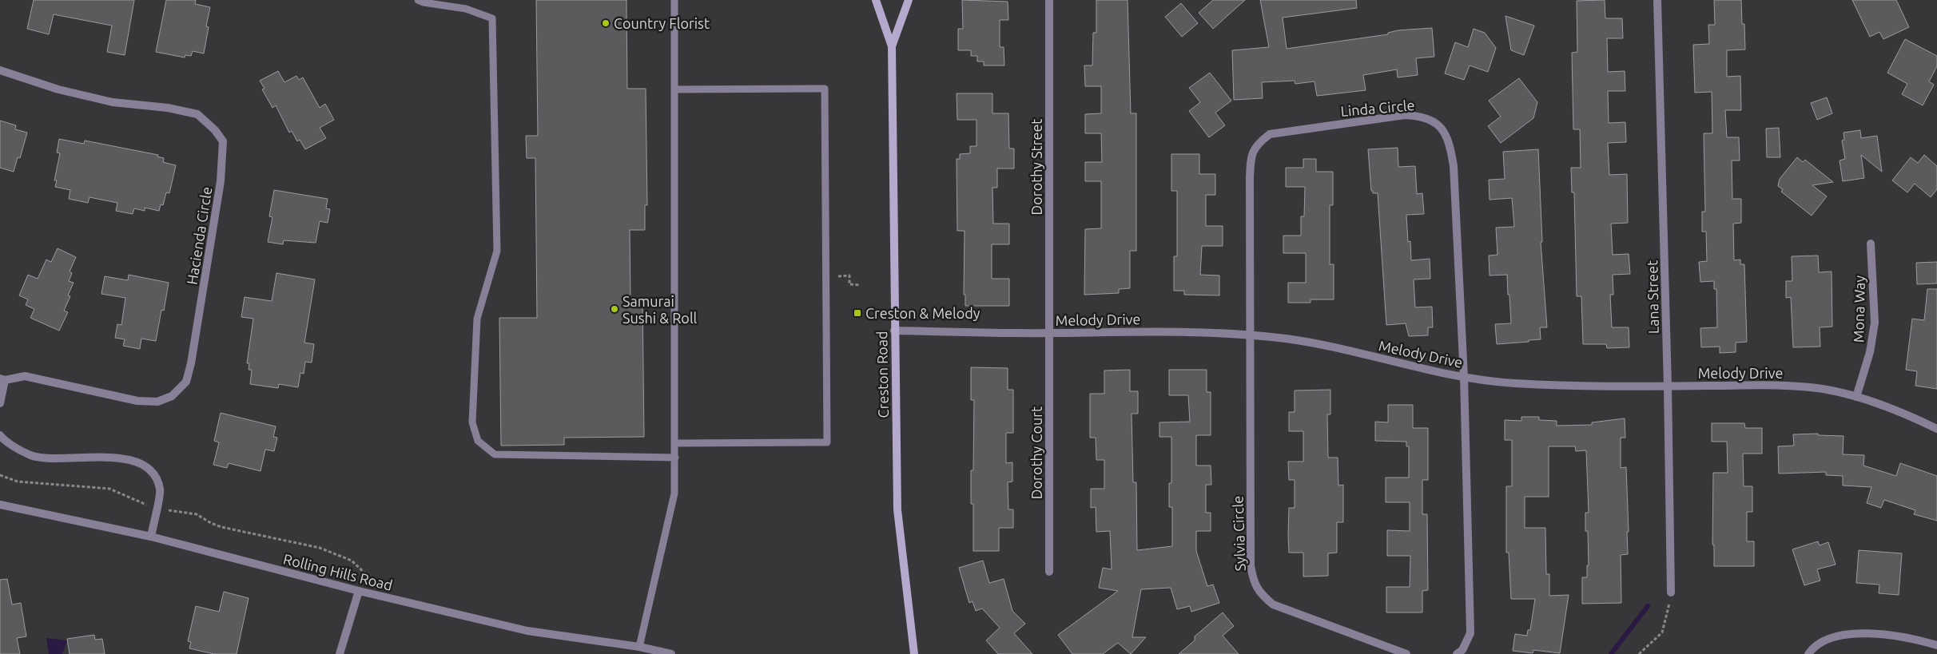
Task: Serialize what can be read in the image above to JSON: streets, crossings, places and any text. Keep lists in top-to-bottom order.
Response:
{
  "streets": {
    "main road": ["Creston Road"],
    "street": [
      "Linda Circle",
      "Dorothy Street",
      "Hacienda Circle",
      "Lana Street",
      "Mona Way",
      "Melody Drive",
      "Dorothy Court",
      "Sylvia Circle",
      "Rolling Hills Road"
    ]
  },
  "crossings": [
    ["Linda Circle", "Melody Drive"],
    ["Linda Circle", "Sylvia Circle"],
    ["Dorothy Street", "Melody Drive"],
    ["Dorothy Street", "Dorothy Court"],
    ["Lana Street", "Melody Drive"],
    ["Mona Way", "Melody Drive"],
    ["Melody Drive", "Creston Road"],
    ["Melody Drive", "Dorothy Court"],
    ["Melody Drive", "Sylvia Circle"]
  ],
  "places": {
    "other": ["Country Florist", "Samurai Sushi & Roll"],
    "transit": ["Creston & Melody"]
  }
}
